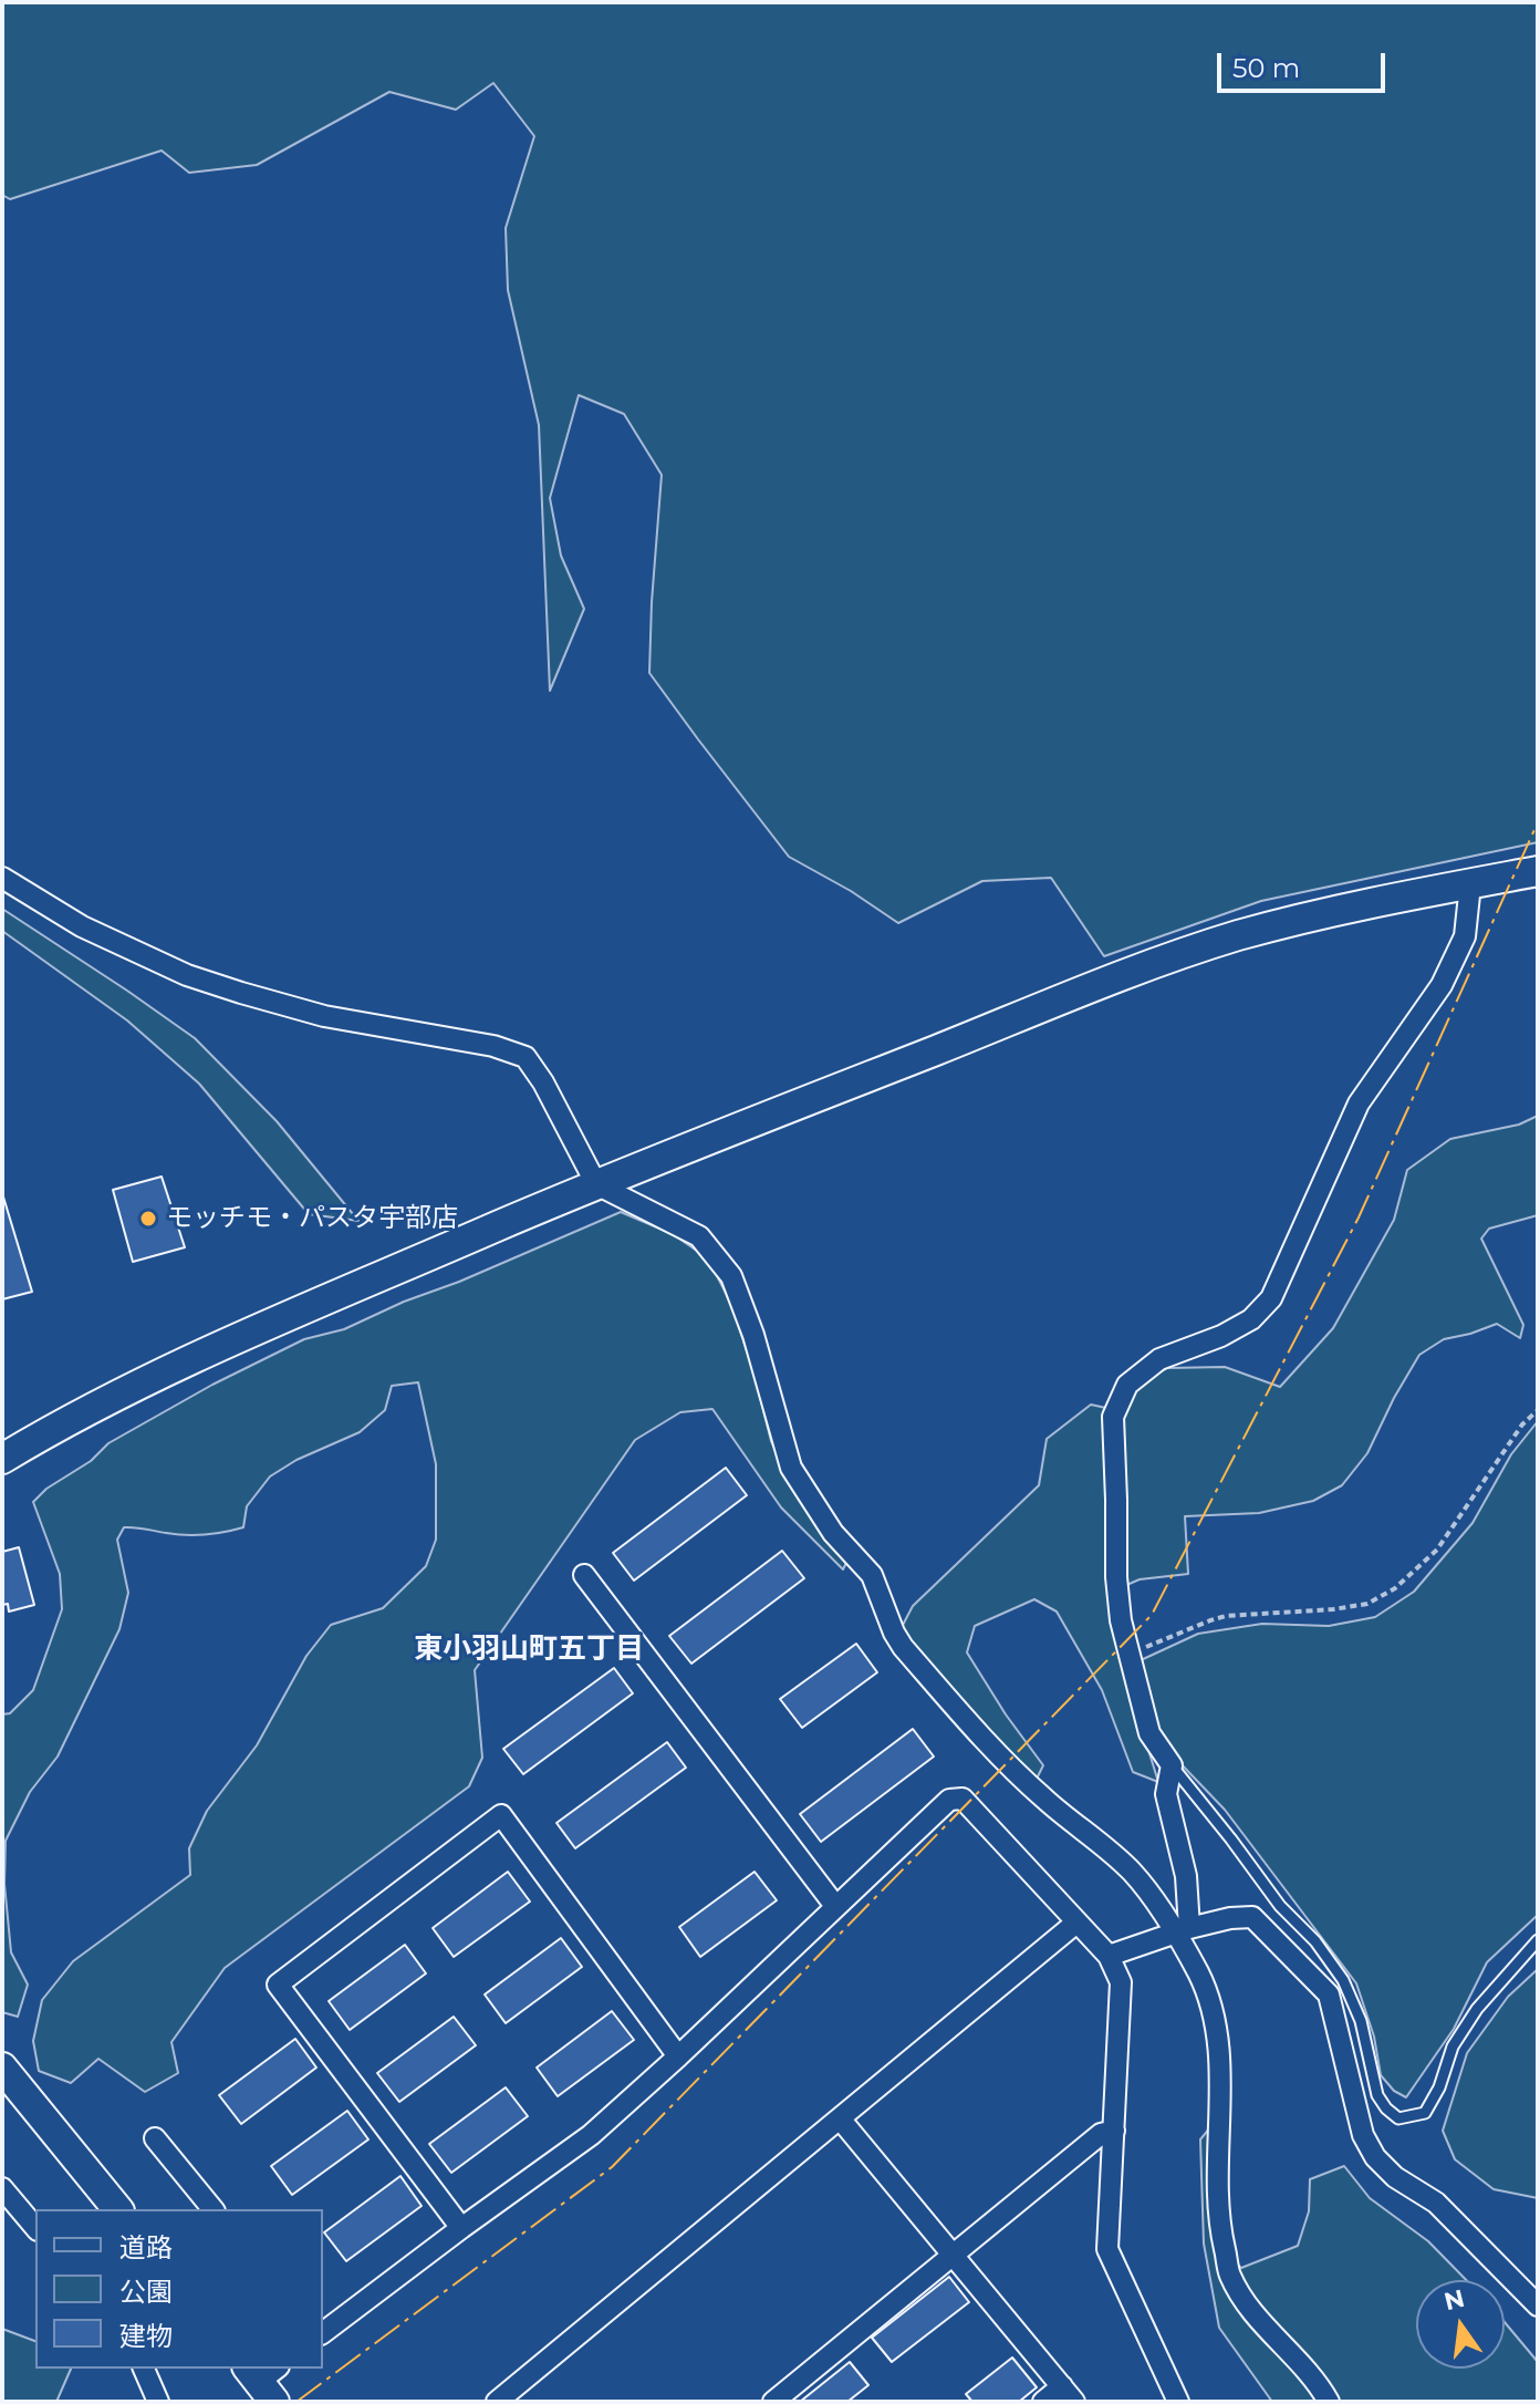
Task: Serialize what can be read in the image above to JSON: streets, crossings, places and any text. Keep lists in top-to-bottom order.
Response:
{
  "districts": ["東小羽山町五丁目"],
  "places": ["モッチモ・パスタ宇部店"],
  "legend": ["道路", "公園", "建物"],
  "scale_bar": "50 m",
  "north": "top"
}
